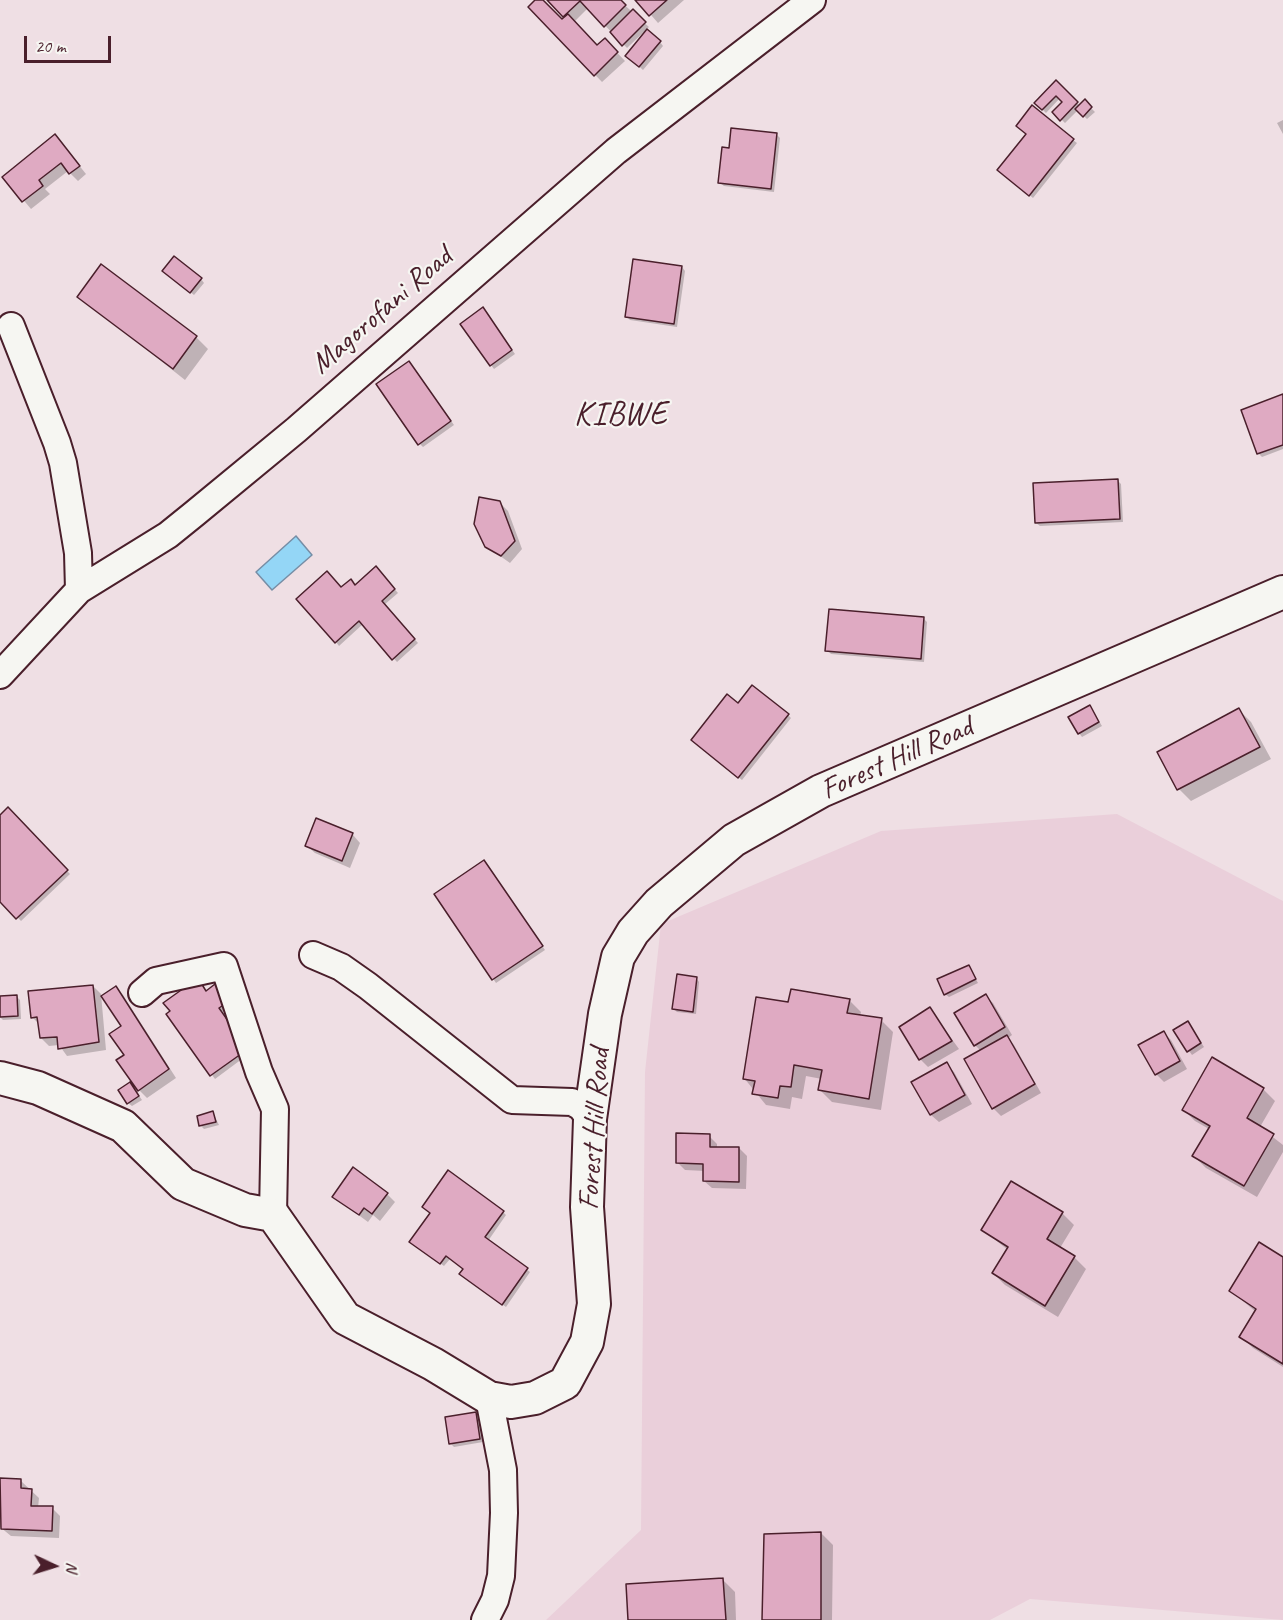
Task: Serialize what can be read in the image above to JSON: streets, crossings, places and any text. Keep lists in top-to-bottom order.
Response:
{
  "streets": {
    "street": ["Magorofani Road", "Forest Hill Road"]
  },
  "districts": ["KIBWE"],
  "scale_bar": "20 m",
  "north": "right"
}
